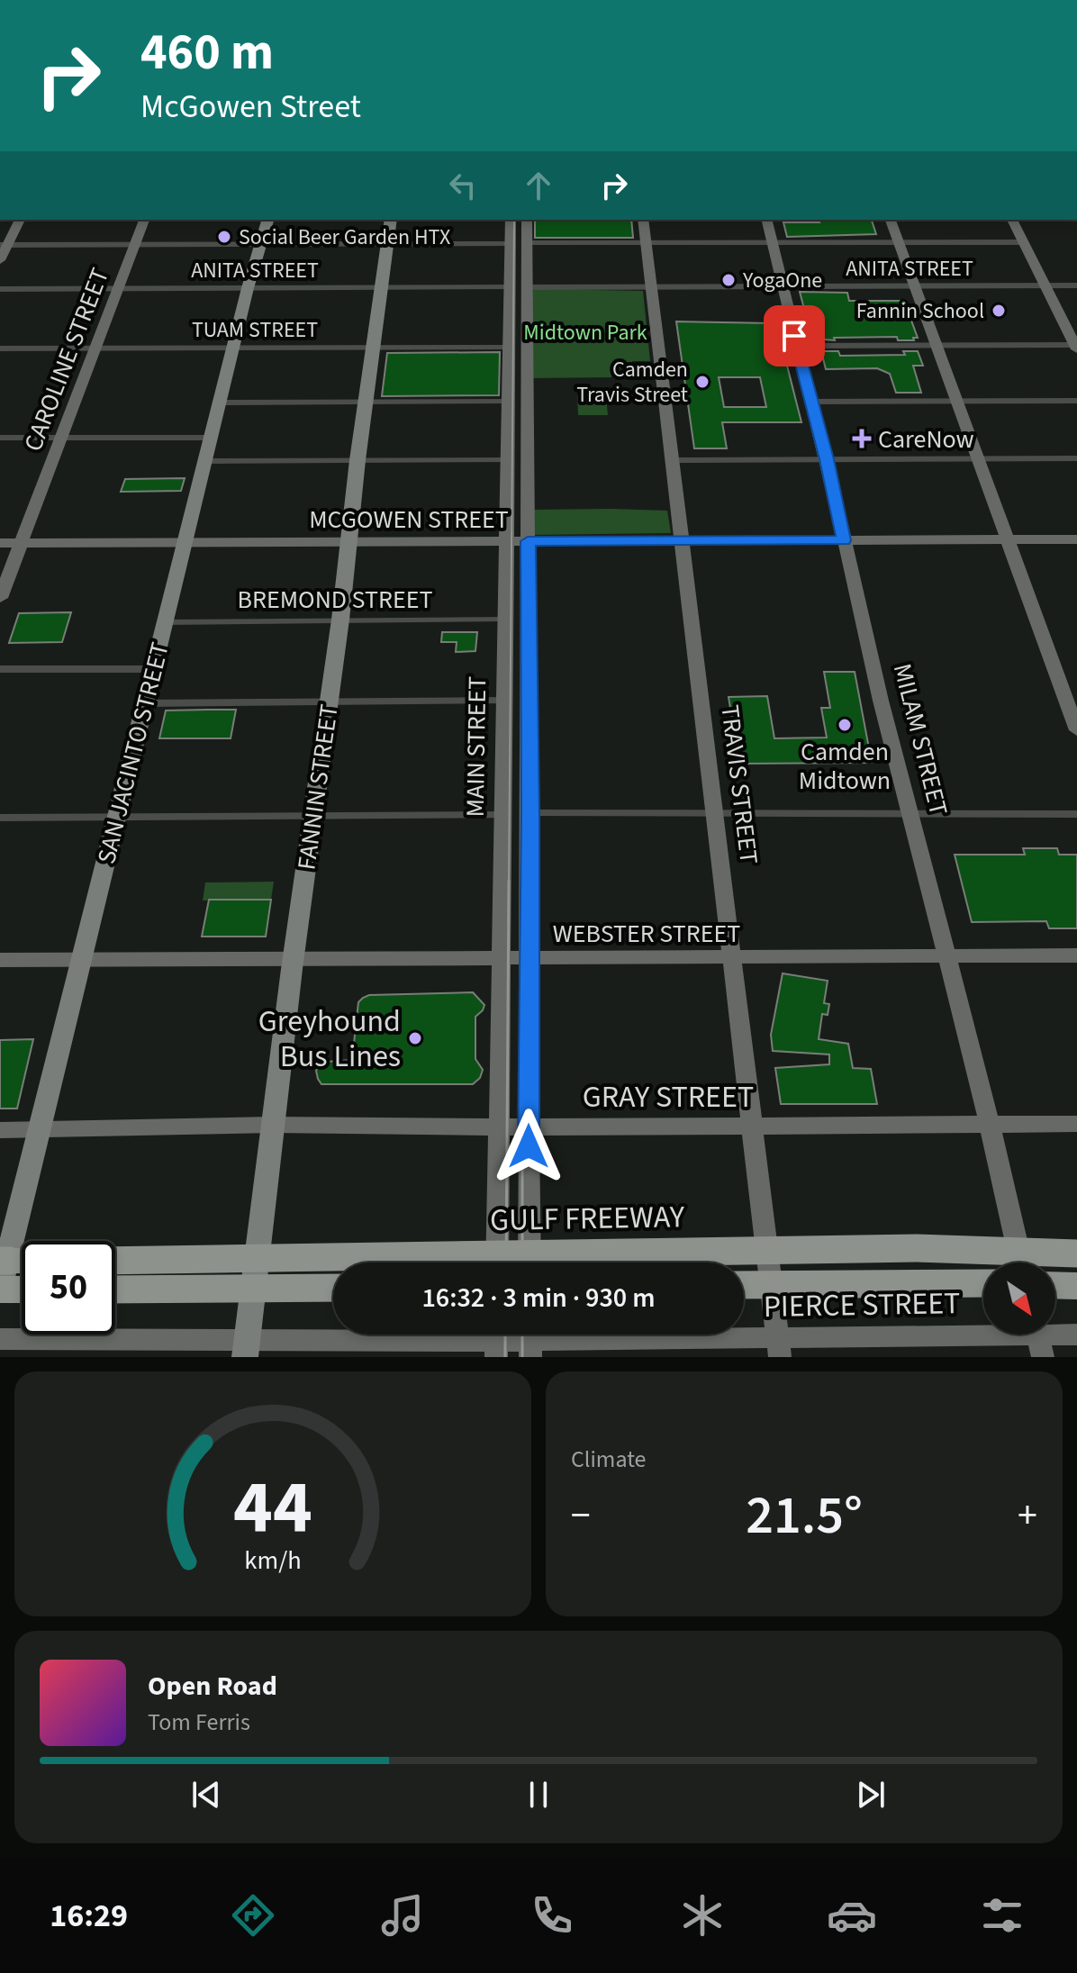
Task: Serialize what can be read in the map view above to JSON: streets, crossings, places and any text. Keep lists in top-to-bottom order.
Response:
{
  "streets": {
    "highway": ["GULF FREEWAY"],
    "main road": [
      "CAROLINE STREET",
      "MCGOWEN STREET",
      "MILAM STREET",
      "MAIN STREET",
      "SAN JACINTO STREET",
      "TRAVIS STREET",
      "FANNIN STREET",
      "WEBSTER STREET",
      "GRAY STREET",
      "PIERCE STREET"
    ],
    "street": ["ANITA STREET", "TUAM STREET", "BREMOND STREET"]
  },
  "crossings": [
    ["ANITA STREET", "CAROLINE STREET"],
    ["ANITA STREET", "MILAM STREET"],
    ["ANITA STREET", "MAIN STREET"],
    ["ANITA STREET", "SAN JACINTO STREET"],
    ["ANITA STREET", "TRAVIS STREET"],
    ["ANITA STREET", "FANNIN STREET"],
    ["TUAM STREET", "CAROLINE STREET"],
    ["TUAM STREET", "MAIN STREET"],
    ["TUAM STREET", "SAN JACINTO STREET"],
    ["TUAM STREET", "FANNIN STREET"],
    ["CAROLINE STREET", "MCGOWEN STREET"],
    ["MCGOWEN STREET", "MILAM STREET"],
    ["MCGOWEN STREET", "MAIN STREET"],
    ["MCGOWEN STREET", "SAN JACINTO STREET"],
    ["MCGOWEN STREET", "TRAVIS STREET"],
    ["MCGOWEN STREET", "FANNIN STREET"],
    ["BREMOND STREET", "MAIN STREET"],
    ["BREMOND STREET", "SAN JACINTO STREET"],
    ["BREMOND STREET", "FANNIN STREET"],
    ["MILAM STREET", "WEBSTER STREET"],
    ["MILAM STREET", "GRAY STREET"],
    ["MAIN STREET", "WEBSTER STREET"],
    ["MAIN STREET", "GRAY STREET"],
    ["SAN JACINTO STREET", "WEBSTER STREET"],
    ["SAN JACINTO STREET", "GRAY STREET"],
    ["TRAVIS STREET", "WEBSTER STREET"],
    ["TRAVIS STREET", "GRAY STREET"],
    ["TRAVIS STREET", "PIERCE STREET"],
    ["FANNIN STREET", "WEBSTER STREET"],
    ["FANNIN STREET", "GRAY STREET"],
    ["FANNIN STREET", "PIERCE STREET"]
  ],
  "parks": ["Midtown Park"],
  "places": {
    "other": [
      "Social Beer Garden HTX",
      "YogaOne",
      "Fannin School",
      "Camden Travis Street",
      "Camden Midtown",
      "Greyhound Bus Lines"
    ],
    "health": ["CareNow"]
  },
  "north": "bottom right",
  "page": {
    "turn": ["460 m", "McGowen Street"],
    "limit": "50",
    "trip": "16:32 · 3 min · 930 m",
    "tile": "Climate",
    "heat": ["−", "21.5°", "+"],
    "song": ["Open Road", "Tom Ferris"],
    "tabs": "16:29",
    "gauge": ["44", "km/h"]
  }
}
